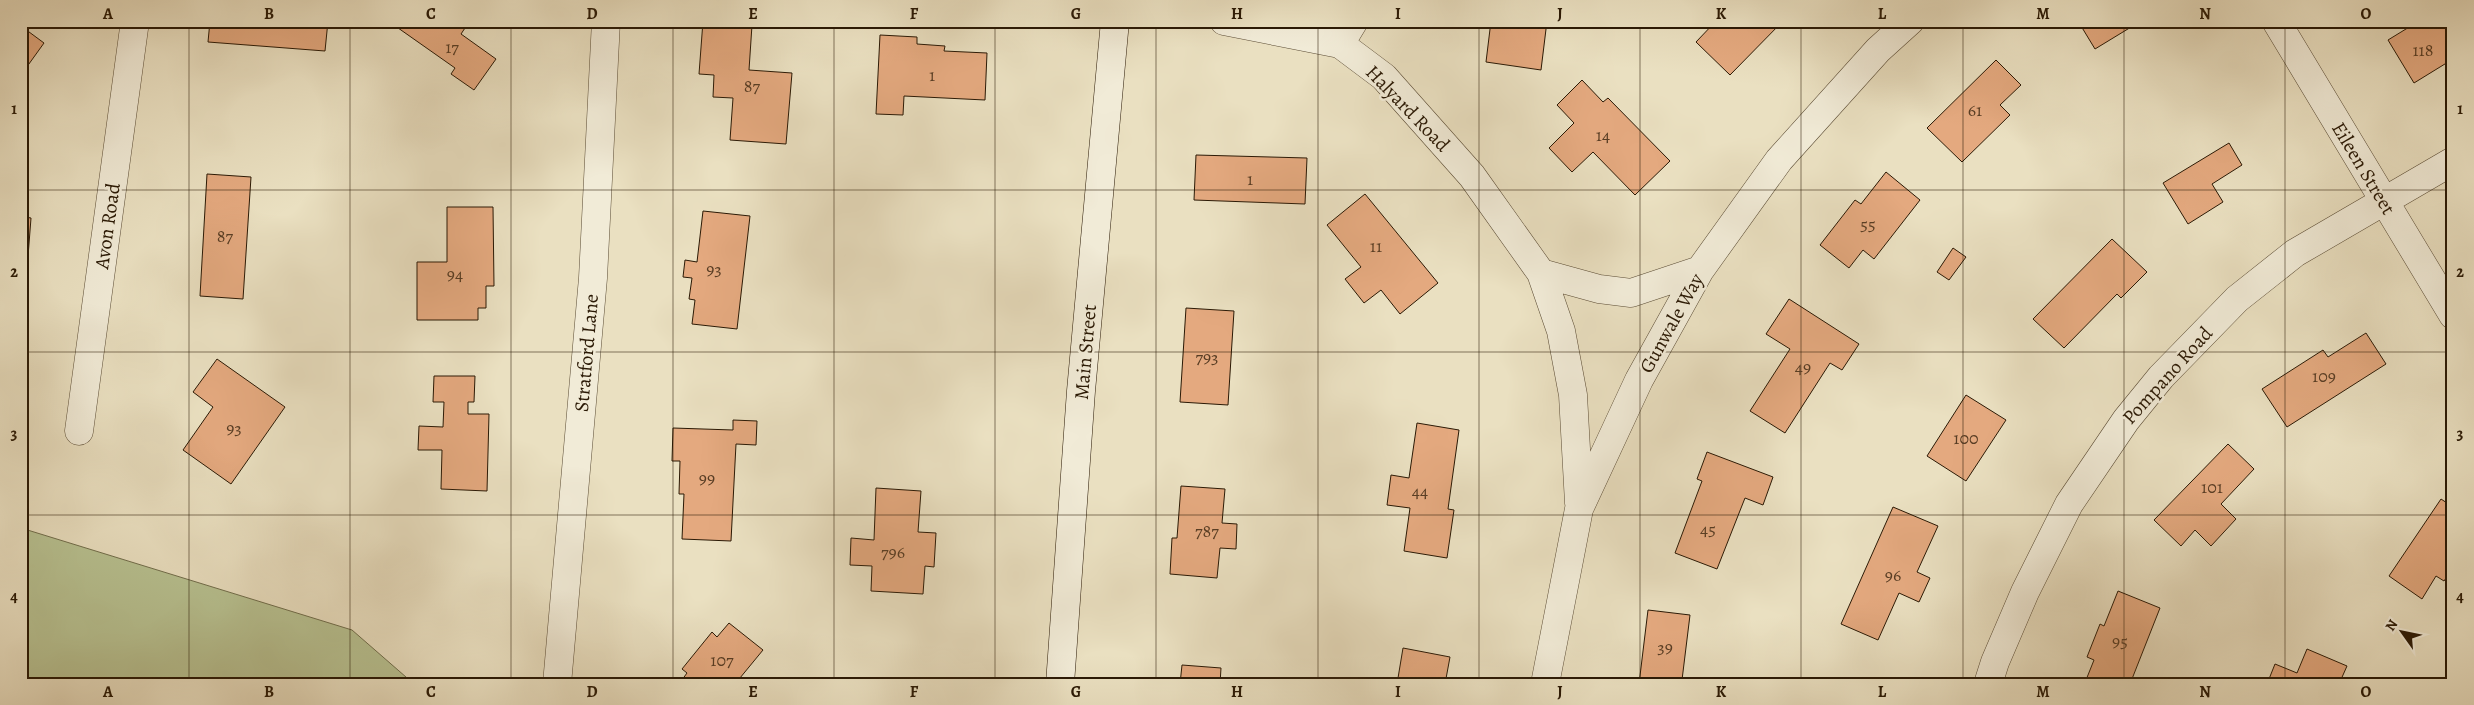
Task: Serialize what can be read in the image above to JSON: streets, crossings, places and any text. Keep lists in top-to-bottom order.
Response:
{
  "streets": {
    "street": [
      "Halyard Road",
      "Eileen Street",
      "Avon Road",
      "Gunwale Way",
      "Main Street",
      "Stratford Lane",
      "Pompano Road"
    ]
  },
  "crossings": [
    ["Halyard Road", "Gunwale Way"],
    ["Eileen Street", "Pompano Road"]
  ],
  "house_numbers": [
    "17",
    "118",
    "1",
    "87",
    "61",
    "14",
    "1",
    "55",
    "87",
    "11",
    "93",
    "94",
    "793",
    "49",
    "109",
    "93",
    "100",
    "99",
    "101",
    "44",
    "45",
    "787",
    "796",
    "96",
    "95",
    "39",
    "107"
  ],
  "north": "top left",
  "grid": {
    "columns": [
      "A",
      "B",
      "C",
      "D",
      "E",
      "F",
      "G",
      "H",
      "I",
      "J",
      "K",
      "L",
      "M",
      "N",
      "O"
    ],
    "rows": [
      "1",
      "2",
      "3",
      "4"
    ]
  }
}
